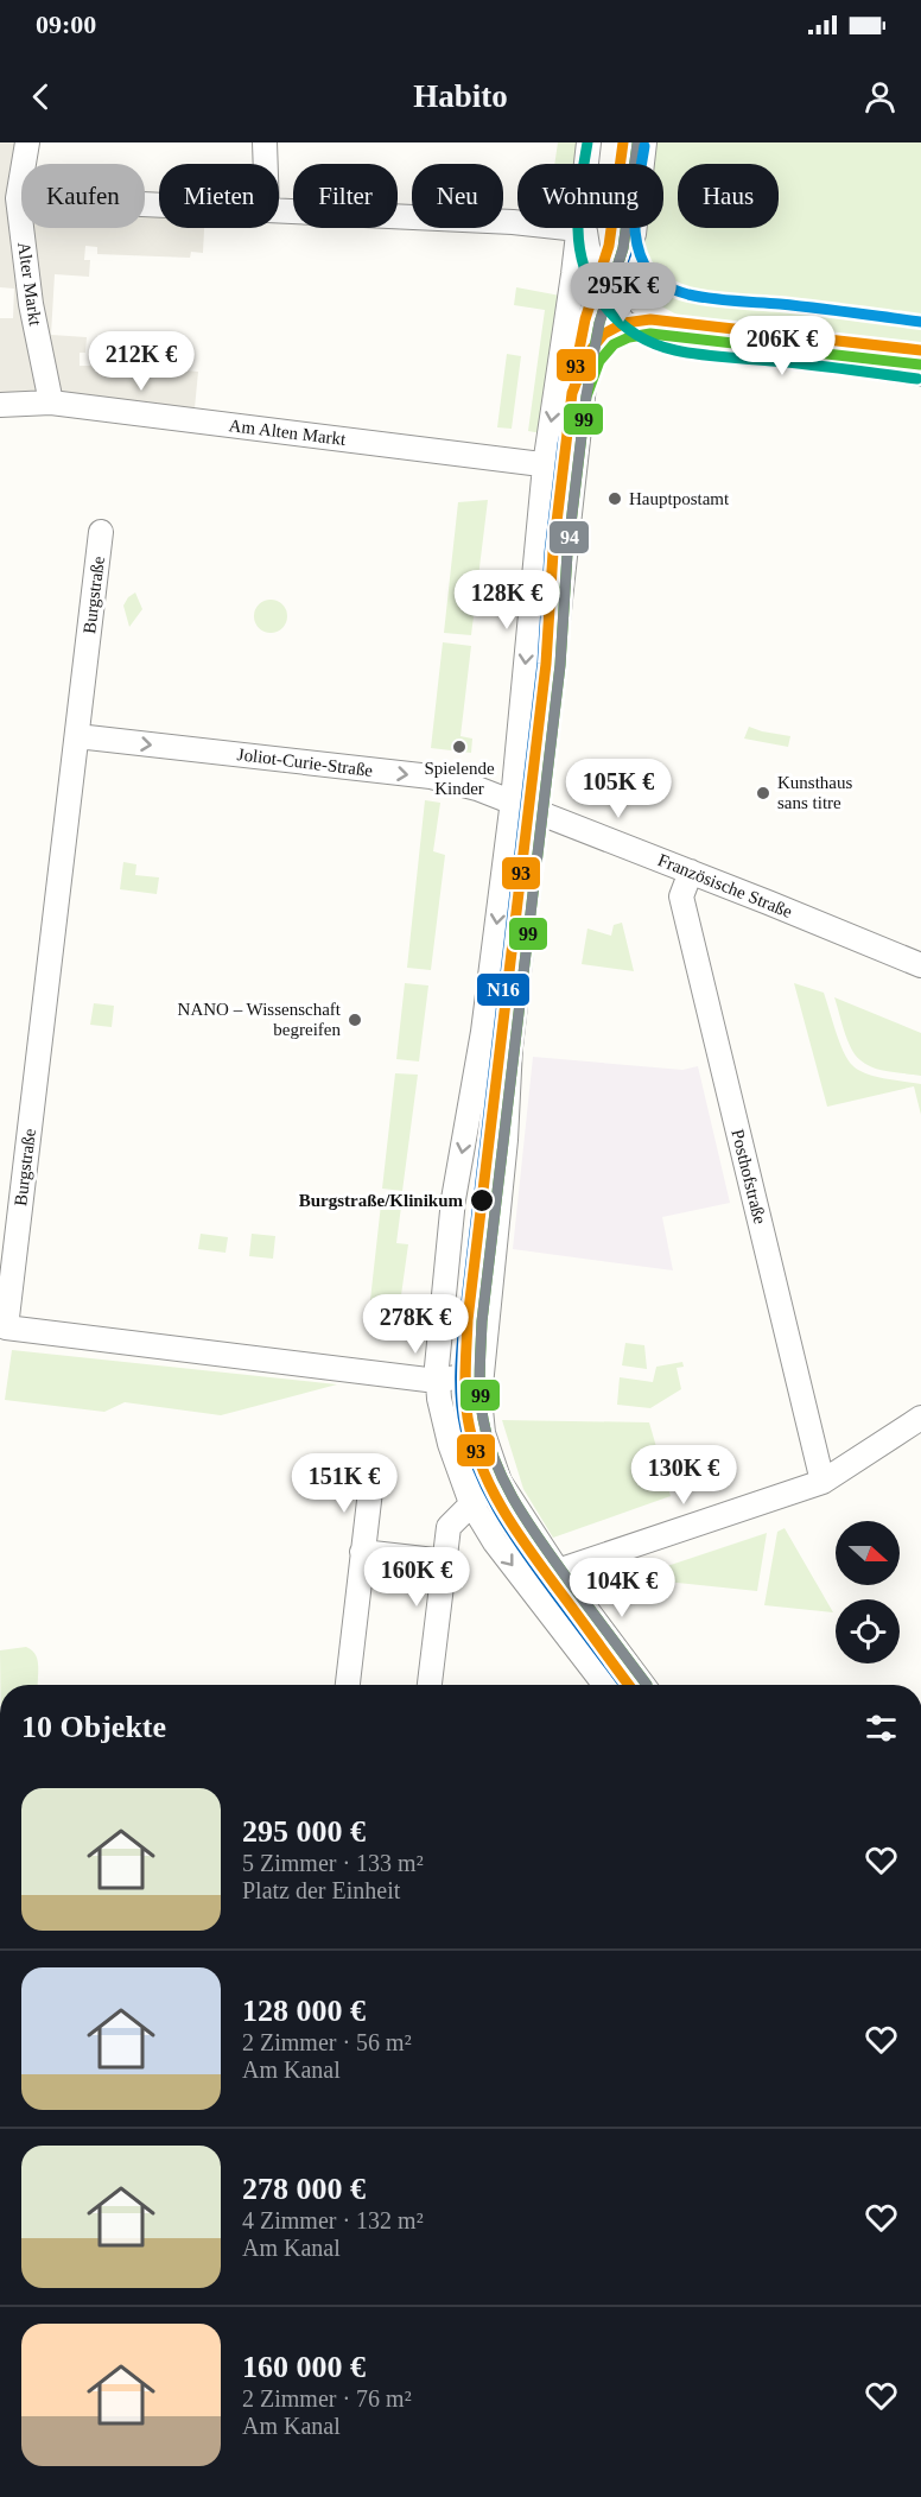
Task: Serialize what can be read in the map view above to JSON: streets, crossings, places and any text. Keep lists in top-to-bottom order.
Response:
{
  "streets": {
    "street": [
      "Alter Markt",
      "Am Alten Markt",
      "Burgstraße",
      "Joliot-Curie-Straße",
      "Französische Straße",
      "Posthofstraße"
    ]
  },
  "crossings": [
    ["Alter Markt", "Am Alten Markt"],
    ["Burgstraße", "Joliot-Curie-Straße"],
    ["Joliot-Curie-Straße", "Französische Straße"],
    ["Französische Straße", "Posthofstraße"]
  ],
  "one_way": ["Joliot-Curie-Straße"],
  "places": [
    "Hauptpostamt",
    "Spielende Kinder",
    "Kunsthaus sans titre",
    "NANO – Wissenschaft begreifen",
    "Burgstraße/Klinikum"
  ],
  "lines": [
    "transit line 93",
    "transit line N16",
    "transit line 99",
    "transit line 94"
  ],
  "north": "right",
  "page": {
    "status": "09:00",
    "header": "Habito",
    "chip": [
      "Kaufen",
      "Mieten",
      "Filter",
      "Neu",
      "Wohnung",
      "Haus"
    ],
    "price": [
      "295K €",
      "206K €",
      "212K €",
      "128K €",
      "105K €",
      "278K €",
      "130K €",
      "151K €",
      "160K €",
      "104K €"
    ],
    "heading": "10 Objekte",
    "list": [
      {
        "name": "295 000 €",
        "note": "5 Zimmer · 133 m² · Platz der Einheit"
      },
      {
        "name": "128 000 €",
        "note": "2 Zimmer · 56 m² · Am Kanal"
      },
      {
        "name": "278 000 €",
        "note": "4 Zimmer · 132 m² · Am Kanal"
      },
      {
        "name": "160 000 €",
        "note": "2 Zimmer · 76 m² · Am Kanal"
      }
    ]
  }
}
